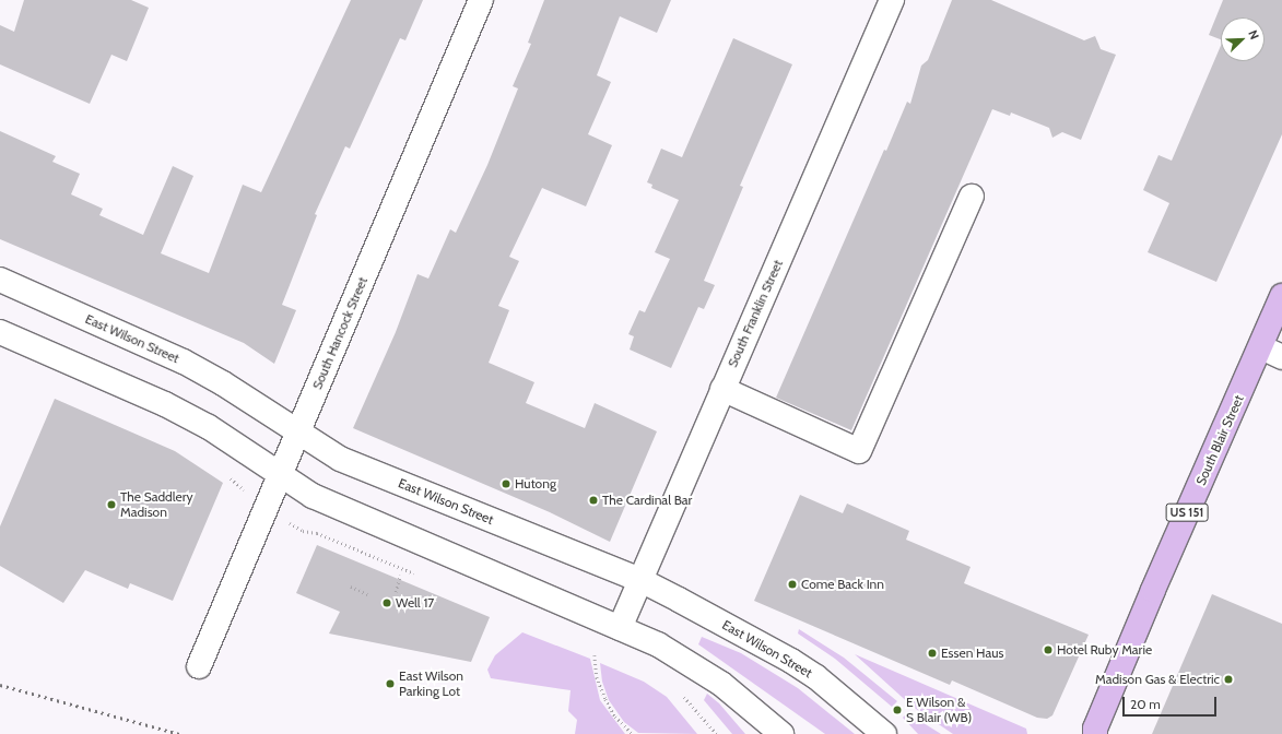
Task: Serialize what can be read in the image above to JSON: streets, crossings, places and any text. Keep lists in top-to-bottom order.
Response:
{
  "streets": {
    "main road": ["South Blair Street", "US 151"],
    "street": ["South Franklin Street", "South Hancock Street", "East Wilson Street"]
  },
  "crossings": [
    ["South Franklin Street", "East Wilson Street"],
    ["South Hancock Street", "East Wilson Street"]
  ],
  "places": [
    "Hutong",
    "The Cardinal Bar",
    "The Saddlery Madison",
    "Come Back Inn",
    "Well 17",
    "Hotel Ruby Marie",
    "Essen Haus",
    "Madison Gas & Electric",
    "East Wilson Parking Lot",
    "E Wilson & S Blair (WB)"
  ],
  "scale_bar": "20 m",
  "north": "top right"
}
